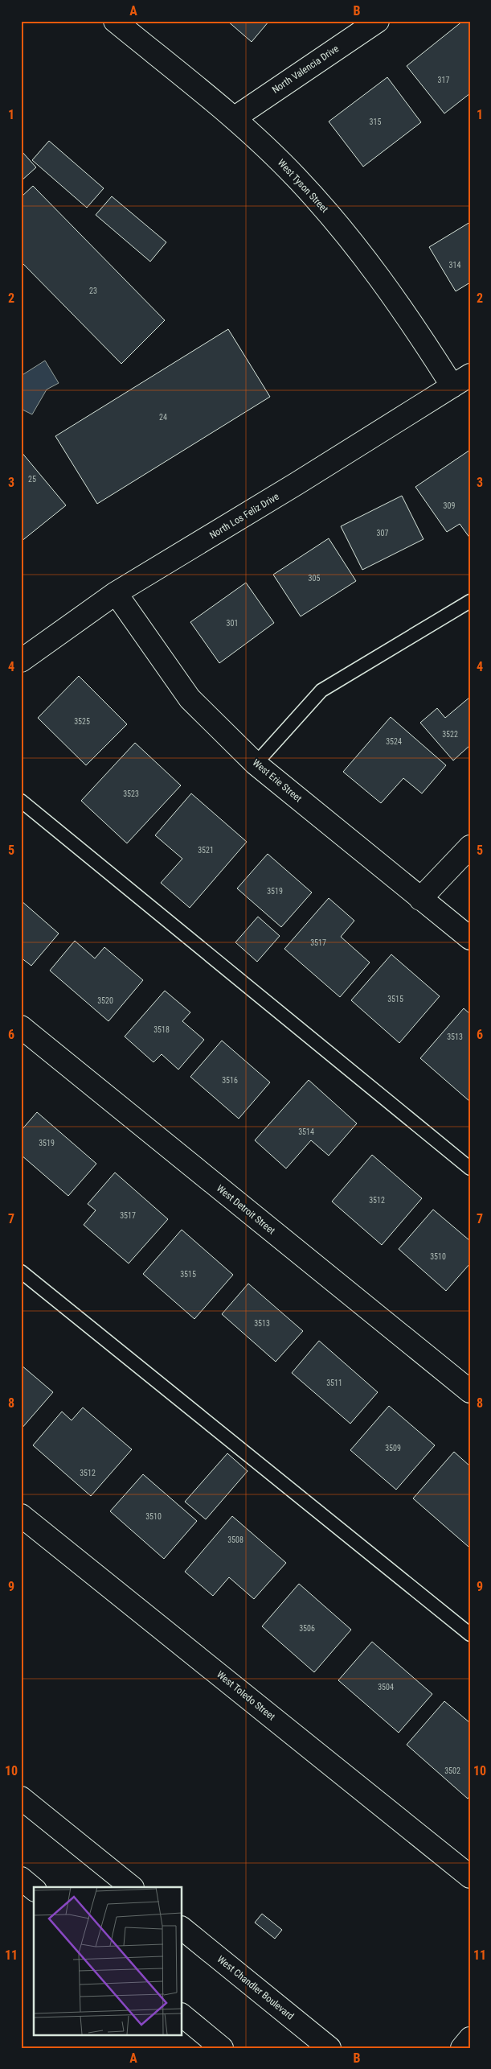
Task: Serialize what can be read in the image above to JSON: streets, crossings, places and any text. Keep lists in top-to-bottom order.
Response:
{
  "streets": {
    "street": [
      "North Valencia Drive",
      "West Tyson Street",
      "North Los Feliz Drive",
      "West Erie Street",
      "West Detroit Street",
      "West Toledo Street",
      "West Chandler Boulevard"
    ]
  },
  "crossings": [
    ["North Valencia Drive", "West Tyson Street"],
    ["West Tyson Street", "North Los Feliz Drive"],
    ["North Los Feliz Drive", "West Erie Street"]
  ],
  "house_numbers": [
    "317",
    "315",
    "314",
    "23",
    "24",
    "25",
    "309",
    "307",
    "305",
    "301",
    "3525",
    "3522",
    "3524",
    "3523",
    "3521",
    "3519",
    "3517",
    "3515",
    "3520",
    "3518",
    "3513",
    "3516",
    "3514",
    "3519",
    "3512",
    "3517",
    "3510",
    "3515",
    "3513",
    "3511",
    "3509",
    "3512",
    "3510",
    "3508",
    "3506",
    "3504",
    "3502"
  ],
  "grid": {
    "columns": ["A", "B"],
    "rows": [
      "1",
      "2",
      "3",
      "4",
      "5",
      "6",
      "7",
      "8",
      "9",
      "10",
      "11"
    ]
  }
}
